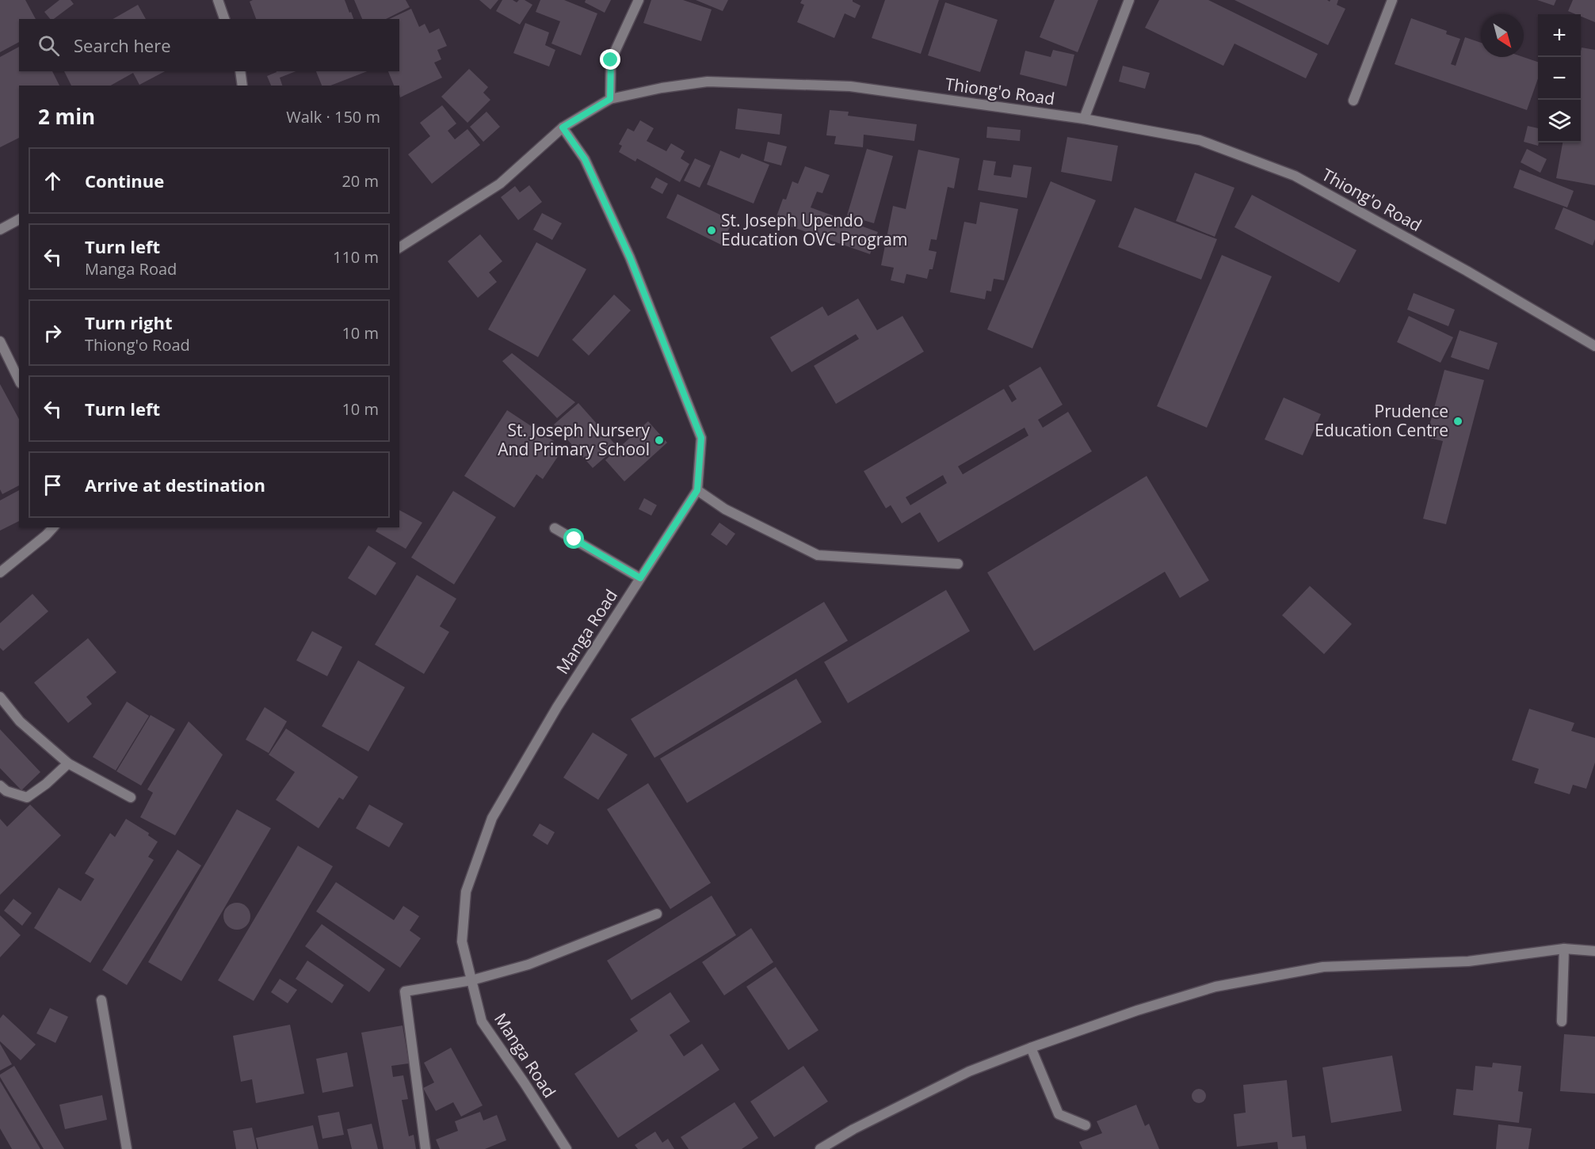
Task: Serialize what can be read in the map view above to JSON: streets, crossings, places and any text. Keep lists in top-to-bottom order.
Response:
{
  "streets": {
    "street": ["Thiong'o Road", "Manga Road"]
  },
  "crossings": [
    ["Thiong'o Road", "Manga Road"]
  ],
  "places": ["St. Joseph Upendo Education OVC Program", "Prudence Education Centre", "St. Joseph Nursery And Primary School"],
  "north": "bottom right",
  "page": {
    "map_buttons": ["+", "−"],
    "search": "Search here",
    "heading": ["2 min", "Walk · 150 m"],
    "list": [
      ["Continue", "20 m"],
      ["Turn left", "Manga Road", "110 m"],
      ["Turn right", "Thiong'o Road", "10 m"],
      ["Turn left", "10 m"],
      "Arrive at destination"
    ]
  }
}
